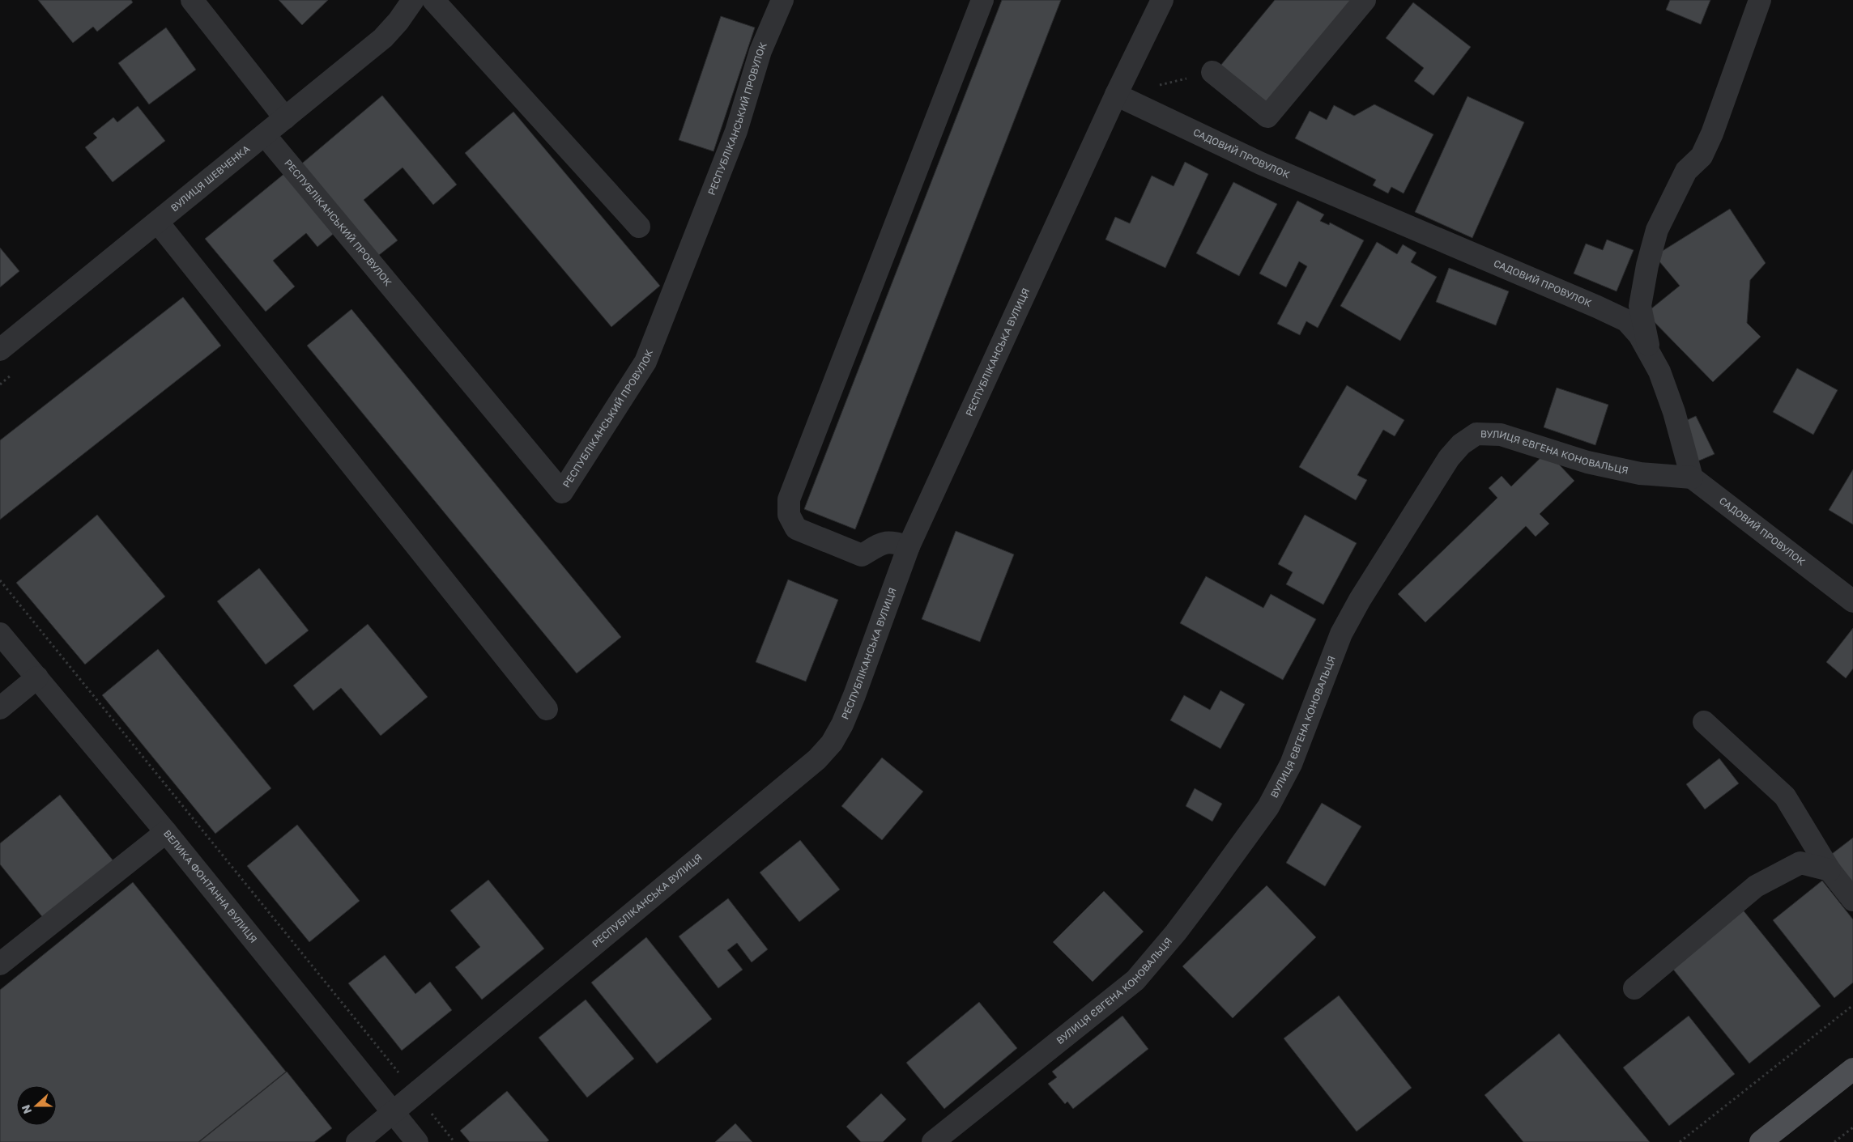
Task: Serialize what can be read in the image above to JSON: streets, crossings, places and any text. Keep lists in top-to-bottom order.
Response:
{
  "streets": {
    "street": [
      "РЕСПУБЛІКАНСЬКИЙ ПРОВУЛОК",
      "САДОВИЙ ПРОВУЛОК",
      "ВУЛИЦЯ ШЕВЧЕНКА",
      "РЕСПУБЛІКАНСЬКА ВУЛИЦЯ",
      "ВУЛИЦЯ ЄВГЕНА КОНОВАЛЬЦЯ",
      "ВЕЛИКА ФОНТАННА ВУЛИЦЯ"
    ]
  },
  "crossings": [
    ["РЕСПУБЛІКАНСЬКИЙ ПРОВУЛОК", "ВУЛИЦЯ ШЕВЧЕНКА"],
    ["САДОВИЙ ПРОВУЛОК", "РЕСПУБЛІКАНСЬКА ВУЛИЦЯ"],
    ["САДОВИЙ ПРОВУЛОК", "ВУЛИЦЯ ЄВГЕНА КОНОВАЛЬЦЯ"],
    ["РЕСПУБЛІКАНСЬКА ВУЛИЦЯ", "ВЕЛИКА ФОНТАННА ВУЛИЦЯ"]
  ],
  "north": "left"
}
